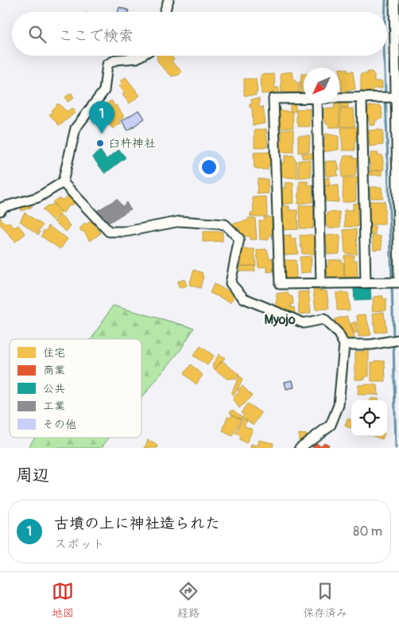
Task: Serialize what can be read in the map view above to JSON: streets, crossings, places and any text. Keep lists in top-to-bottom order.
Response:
{
  "districts": ["Myojo"],
  "places": ["臼杵神社"],
  "legend": [
    "住宅",
    "商業",
    "公共",
    "工業",
    "その他"
  ],
  "north": "bottom left",
  "page": {
    "search": "ここで検索",
    "pins": "1",
    "heading": "周辺",
    "list": [
      {
        "mark": "1",
        "name": "古墳の上に神社造られた",
        "note": "スポット",
        "value": "80 m"
      }
    ],
    "nav": ["地図", "経路", "保存済み"]
  }
}
